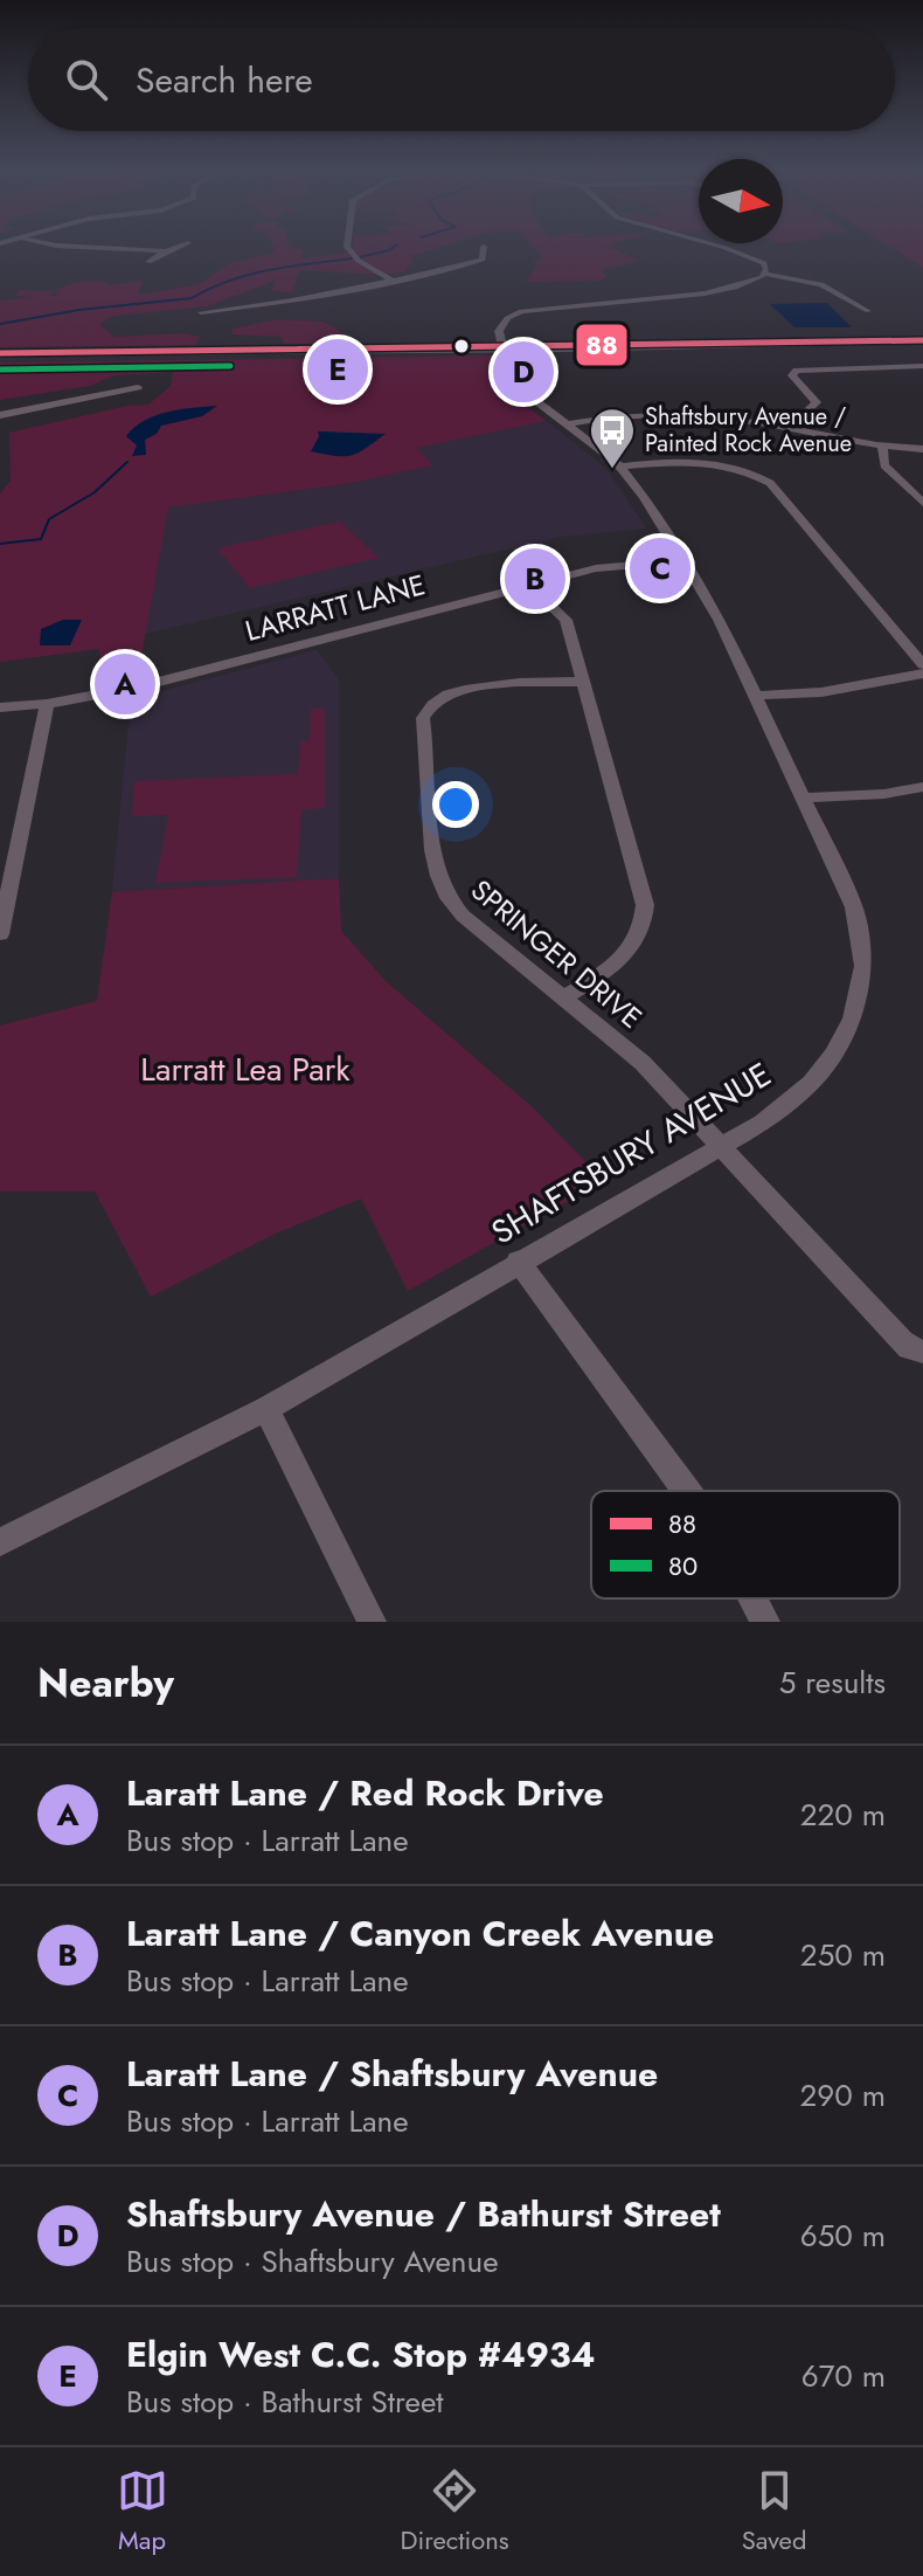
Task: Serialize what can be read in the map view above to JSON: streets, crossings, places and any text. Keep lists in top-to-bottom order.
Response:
{
  "streets": {
    "street": ["LARRATT LANE", "SPRINGER DRIVE", "SHAFTSBURY AVENUE"]
  },
  "crossings": [
    ["LARRATT LANE", "SHAFTSBURY AVENUE"],
    ["SPRINGER DRIVE", "SHAFTSBURY AVENUE"]
  ],
  "parks": ["Larratt Lea Park"],
  "places": {
    "bus stop": ["Shaftsbury Avenue / Painted Rock Avenue"]
  },
  "lines": ["transit line 88", "transit line 80"],
  "legend": ["88", "80"],
  "north": "right",
  "page": {
    "search": "Search here",
    "pins": [
      "E",
      "D",
      "C",
      "B",
      "A"
    ],
    "heading": ["Nearby", "5 results"],
    "list": [
      {
        "mark": "A",
        "name": "Laratt Lane / Red Rock Drive",
        "note": "Bus stop · Larratt Lane",
        "value": "220 m"
      },
      {
        "mark": "B",
        "name": "Laratt Lane / Canyon Creek Avenue",
        "note": "Bus stop · Larratt Lane",
        "value": "250 m"
      },
      {
        "mark": "C",
        "name": "Laratt Lane / Shaftsbury Avenue",
        "note": "Bus stop · Larratt Lane",
        "value": "290 m"
      },
      {
        "mark": "D",
        "name": "Shaftsbury Avenue / Bathurst Street",
        "note": "Bus stop · Shaftsbury Avenue",
        "value": "650 m"
      },
      {
        "mark": "E",
        "name": "Elgin West C.C. Stop #4934",
        "note": "Bus stop · Bathurst Street",
        "value": "670 m"
      }
    ],
    "nav": ["Map", "Directions", "Saved"]
  }
}
